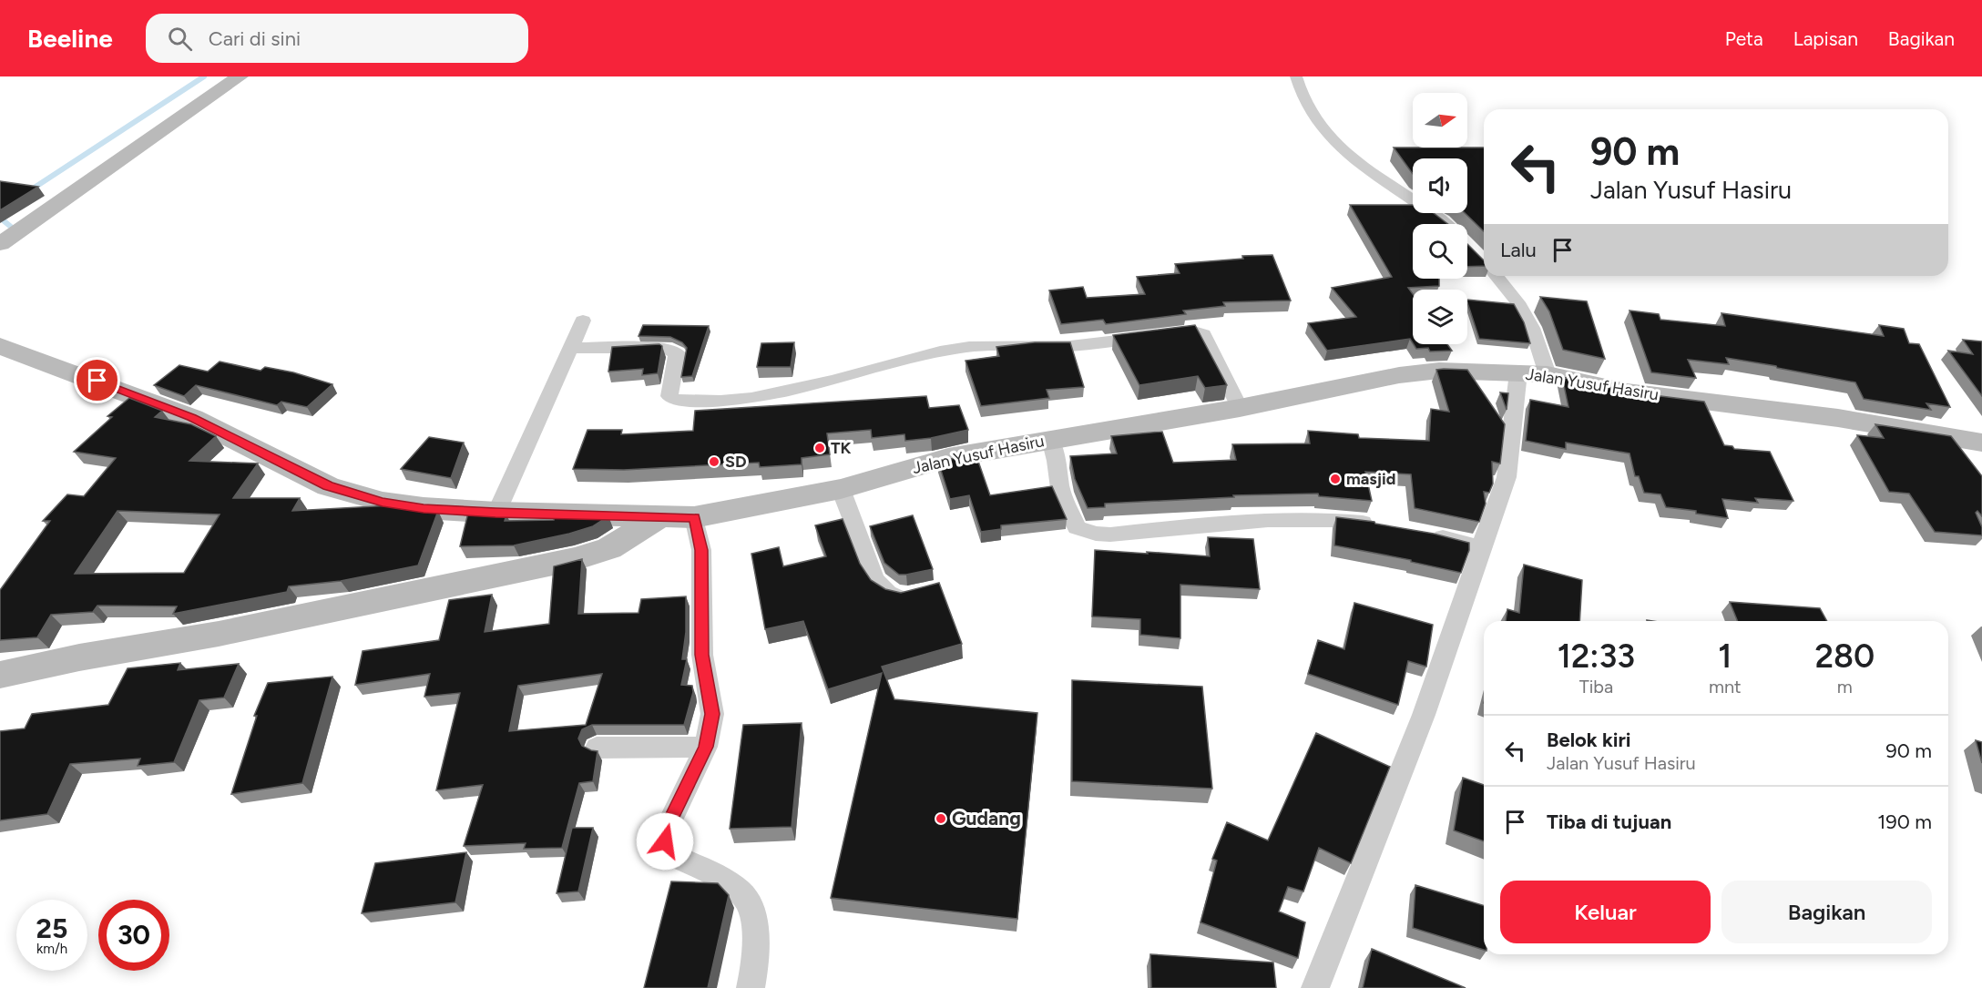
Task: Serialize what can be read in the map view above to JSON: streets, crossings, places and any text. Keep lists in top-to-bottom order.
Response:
{
  "streets": {
    "main road": ["Jalan Yusuf Hasiru"]
  },
  "places": [
    "TK",
    "SD",
    "masjid",
    "Gudang"
  ],
  "north": "right",
  "page": {
    "header": "Beeline",
    "search": "Cari di sini",
    "nav": ["Peta", "Lapisan", "Bagikan"],
    "turn": ["90 m", "Jalan Yusuf Hasiru"],
    "then": "Lalu",
    "eta": [
      "12:33",
      "Tiba",
      "1",
      "mnt",
      "280",
      "m"
    ],
    "list": [
      {
        "name": "Belok kiri",
        "note": "Jalan Yusuf Hasiru",
        "value": "90 m"
      },
      {
        "name": "Tiba di tujuan",
        "value": "190 m"
      }
    ],
    "buttons": ["Keluar", "Bagikan"],
    "speed": "25 km/h",
    "limit": "30"
  }
}
